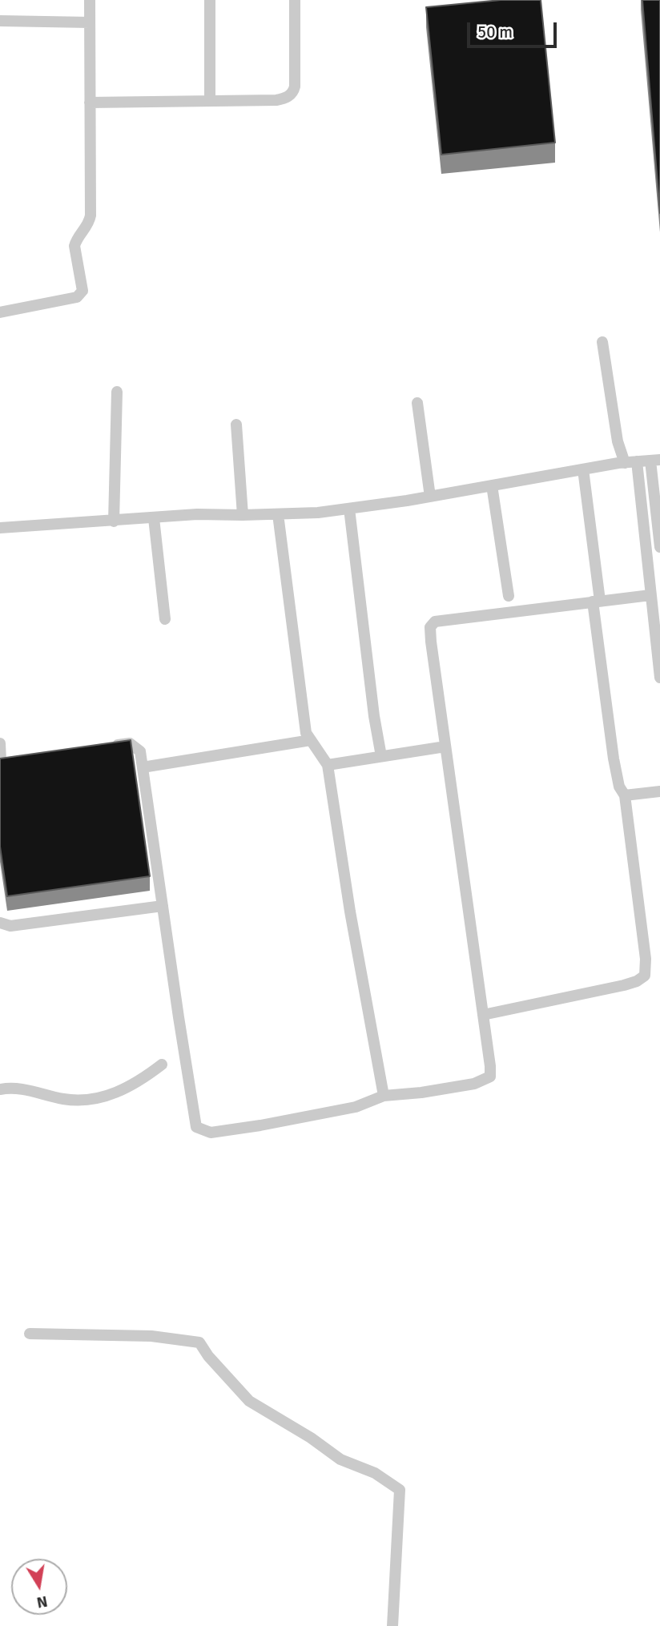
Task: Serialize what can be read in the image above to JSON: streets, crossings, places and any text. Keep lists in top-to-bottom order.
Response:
{
  "scale_bar": "50 m",
  "north": "bottom"
}
